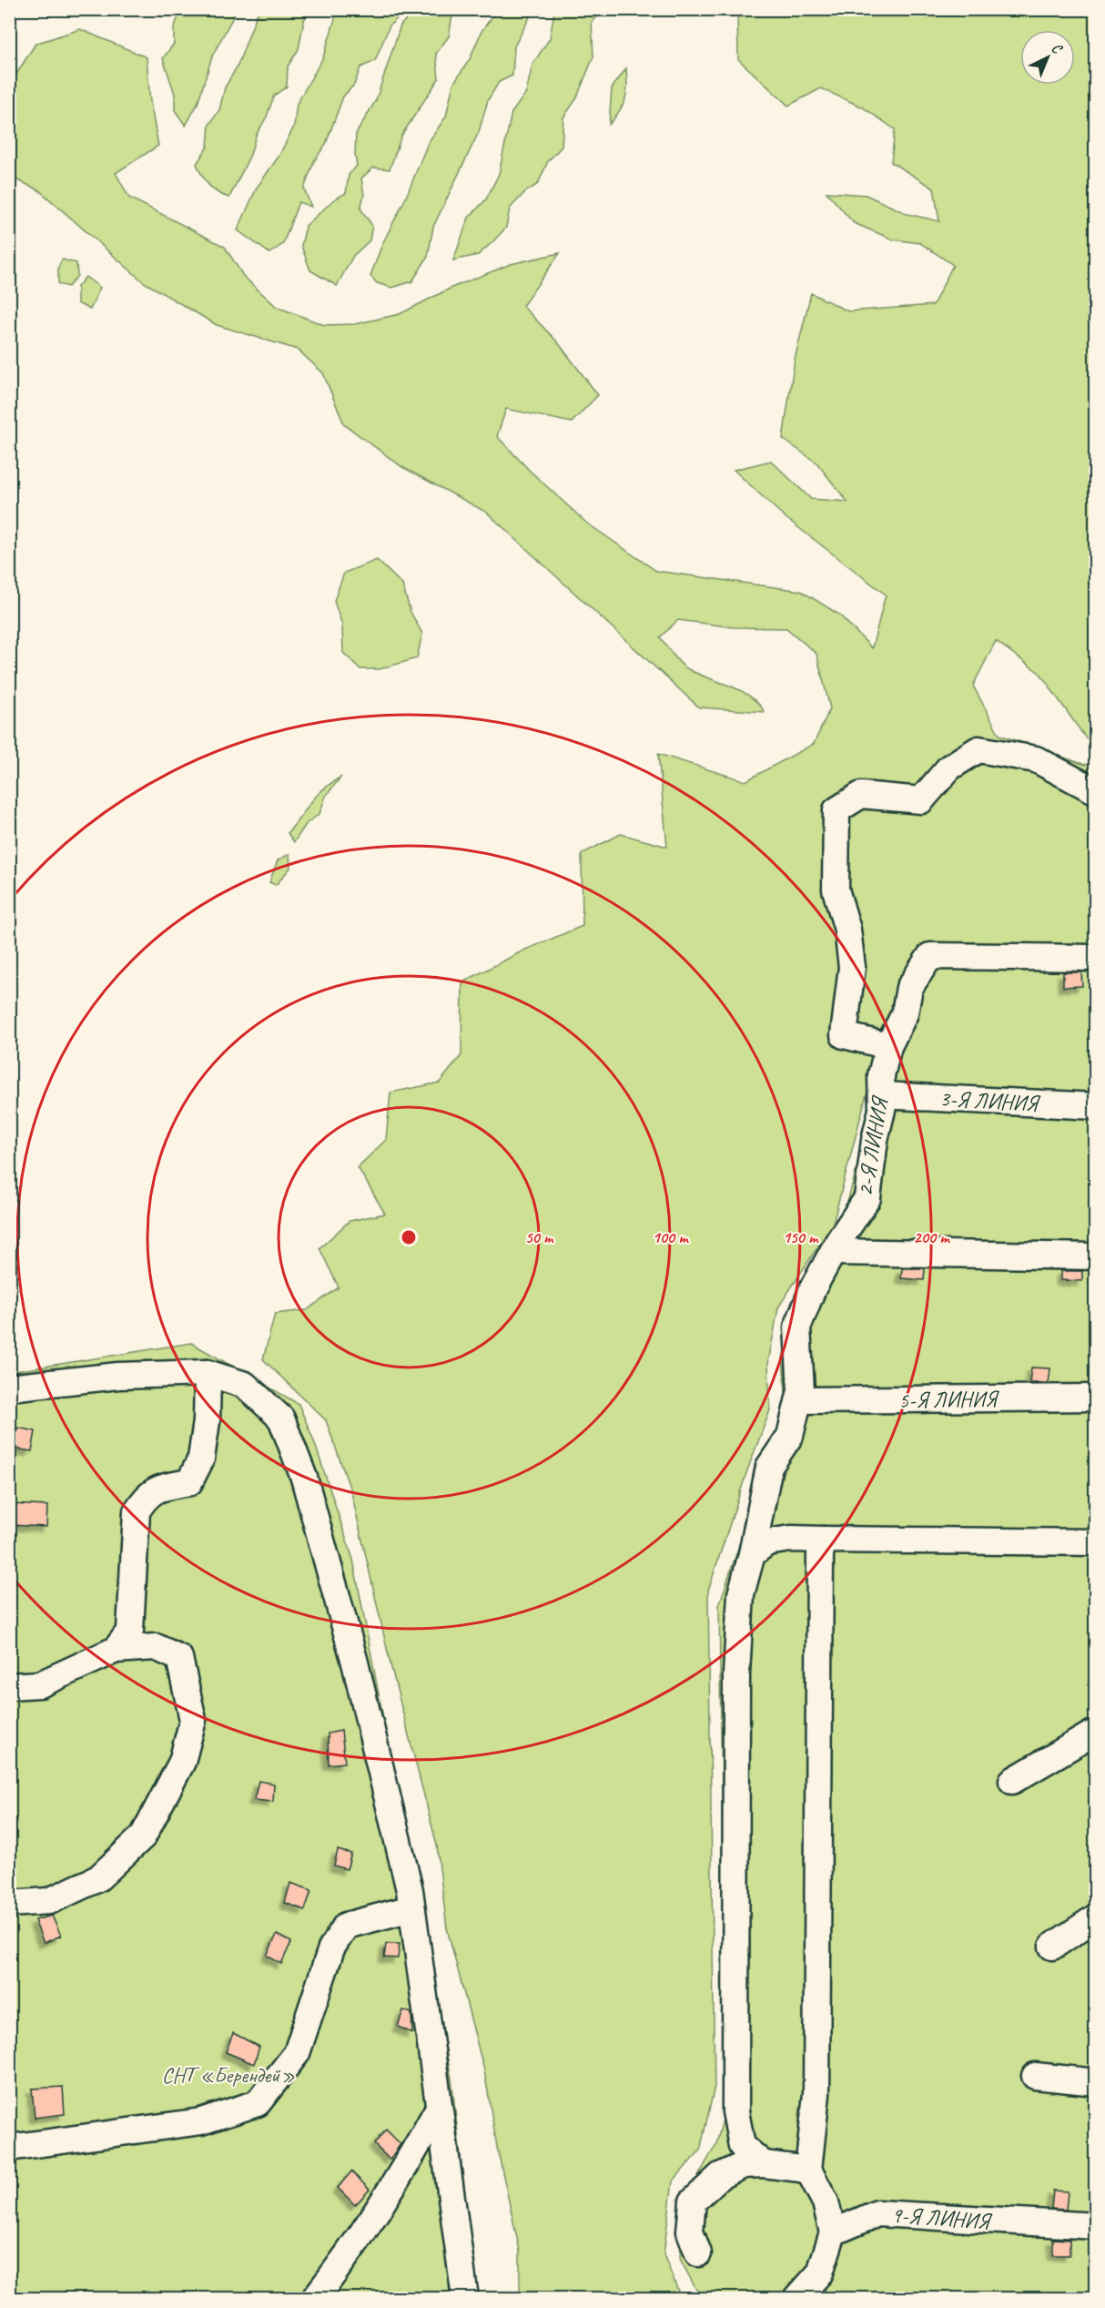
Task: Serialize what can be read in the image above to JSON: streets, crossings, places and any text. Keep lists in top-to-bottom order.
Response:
{
  "streets": {
    "street": [
      "3-Я ЛИНИЯ",
      "2-Я ЛИНИЯ",
      "5-Я ЛИНИЯ",
      "9-Я ЛИНИЯ"
    ]
  },
  "crossings": [
    ["3-Я ЛИНИЯ", "2-Я ЛИНИЯ"],
    ["2-Я ЛИНИЯ", "5-Я ЛИНИЯ"]
  ],
  "parks": ["СНТ «Берендей»"],
  "north": "top right",
  "rings": [
    "50 m",
    "100 m",
    "150 m",
    "200 m"
  ]
}
